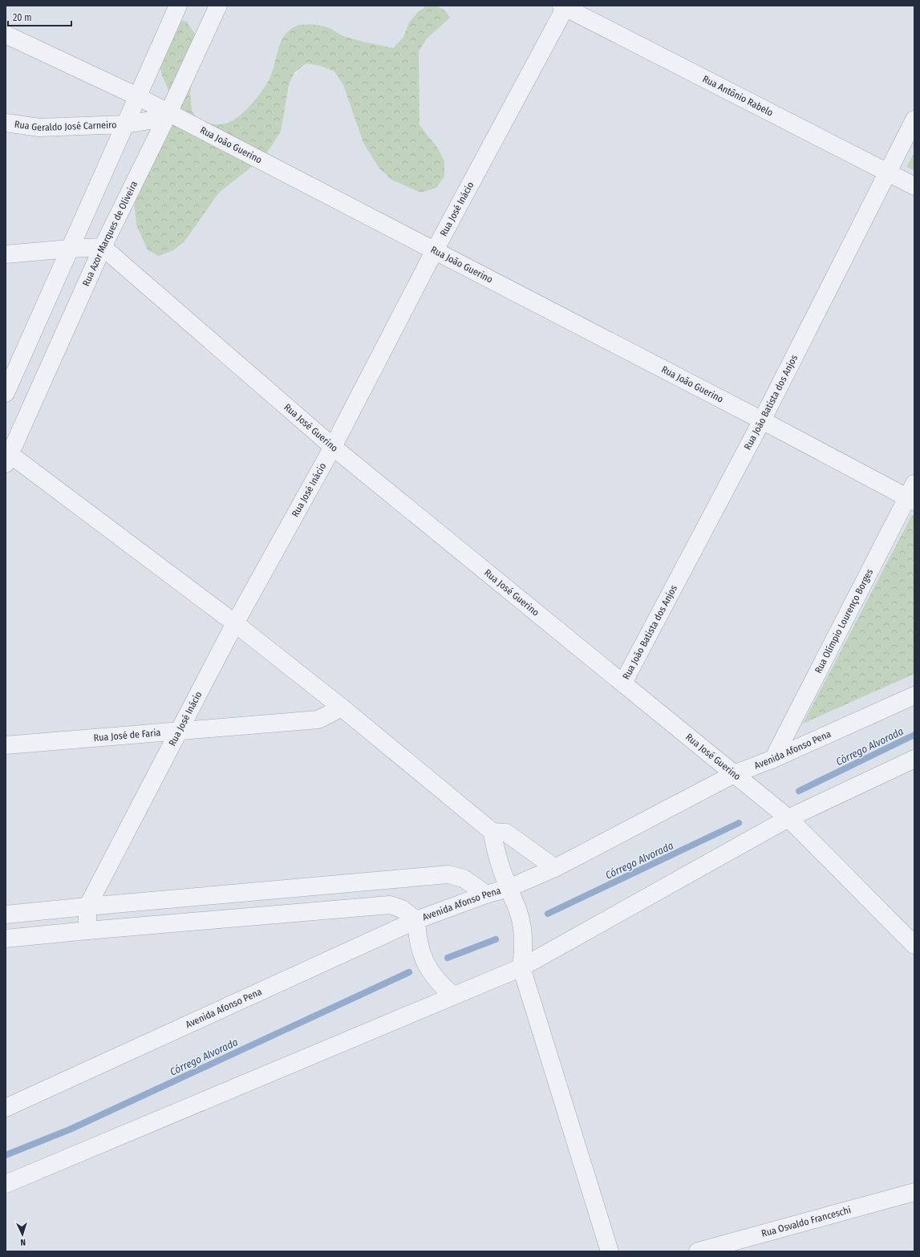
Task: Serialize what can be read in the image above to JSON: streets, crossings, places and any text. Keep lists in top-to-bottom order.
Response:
{
  "streets": {
    "street": [
      "Rua Antônio Rabelo",
      "Rua Geraldo José Carneiro",
      "Rua João Guerino",
      "Rua José Inácio",
      "Rua Azor Marques de Oliveira",
      "Rua João Batista dos Anjos",
      "Rua José Guerino",
      "Rua Olímpio Lourenço Borges",
      "Rua José de Faria",
      "Avenida Afonso Pena",
      "Rua Osvaldo Franceschi"
    ]
  },
  "crossings": [
    ["Rua Antônio Rabelo", "Rua José Inácio"],
    ["Rua Antônio Rabelo", "Rua João Batista dos Anjos"],
    ["Rua Geraldo José Carneiro", "Rua João Guerino"],
    ["Rua Geraldo José Carneiro", "Rua Azor Marques de Oliveira"],
    ["Rua João Guerino", "Rua José Inácio"],
    ["Rua João Guerino", "Rua Azor Marques de Oliveira"],
    ["Rua João Guerino", "Rua João Batista dos Anjos"],
    ["Rua João Guerino", "Rua Olímpio Lourenço Borges"],
    ["Rua José Inácio", "Rua José Guerino"],
    ["Rua José Inácio", "Rua José de Faria"],
    ["Rua Azor Marques de Oliveira", "Rua José Guerino"],
    ["Rua João Batista dos Anjos", "Rua José Guerino"],
    ["Rua José Guerino", "Avenida Afonso Pena"],
    ["Rua Olímpio Lourenço Borges", "Avenida Afonso Pena"]
  ],
  "water": ["Córrego Alvorada"],
  "scale_bar": "20 m",
  "north": "bottom"
}
